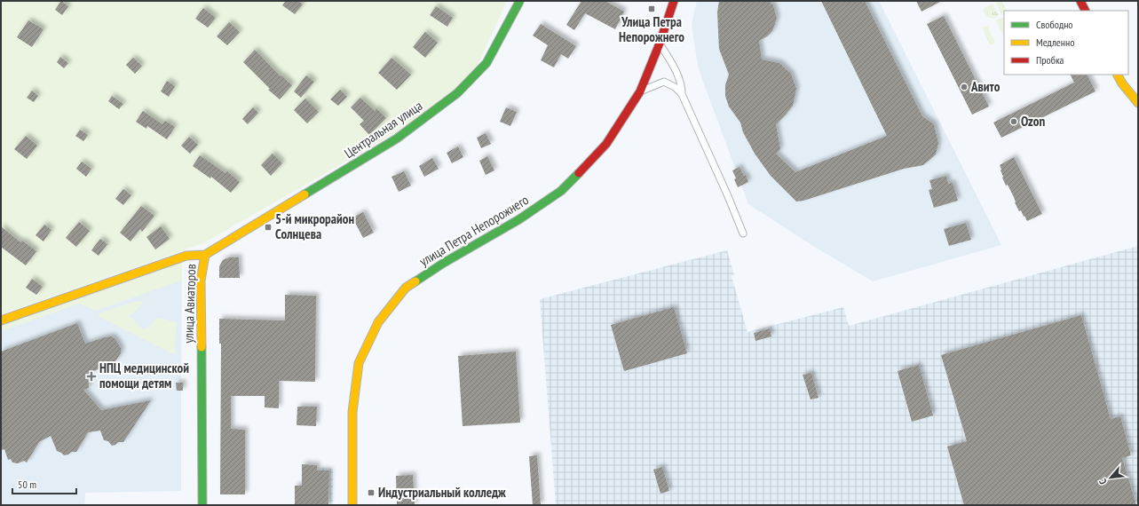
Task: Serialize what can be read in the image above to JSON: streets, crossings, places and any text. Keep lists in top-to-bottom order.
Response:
{
  "streets": {
    "street": ["Центральная улица", "улица Петра Непорожнего", "улица Авиаторов"]
  },
  "crossings": [
    ["Центральная улица", "улица Авиаторов"]
  ],
  "places": {
    "transit": ["Улица Петра Непорожнего", "5-й микрорайон Солнцева", "Индустриальный колледж"],
    "other": ["Авито", "Ozon"],
    "health": ["НПЦ медицинской помощи детям"]
  },
  "legend": ["Свободно", "Медленно", "Пробка"],
  "scale_bar": "50 m",
  "north": "bottom left"
}
